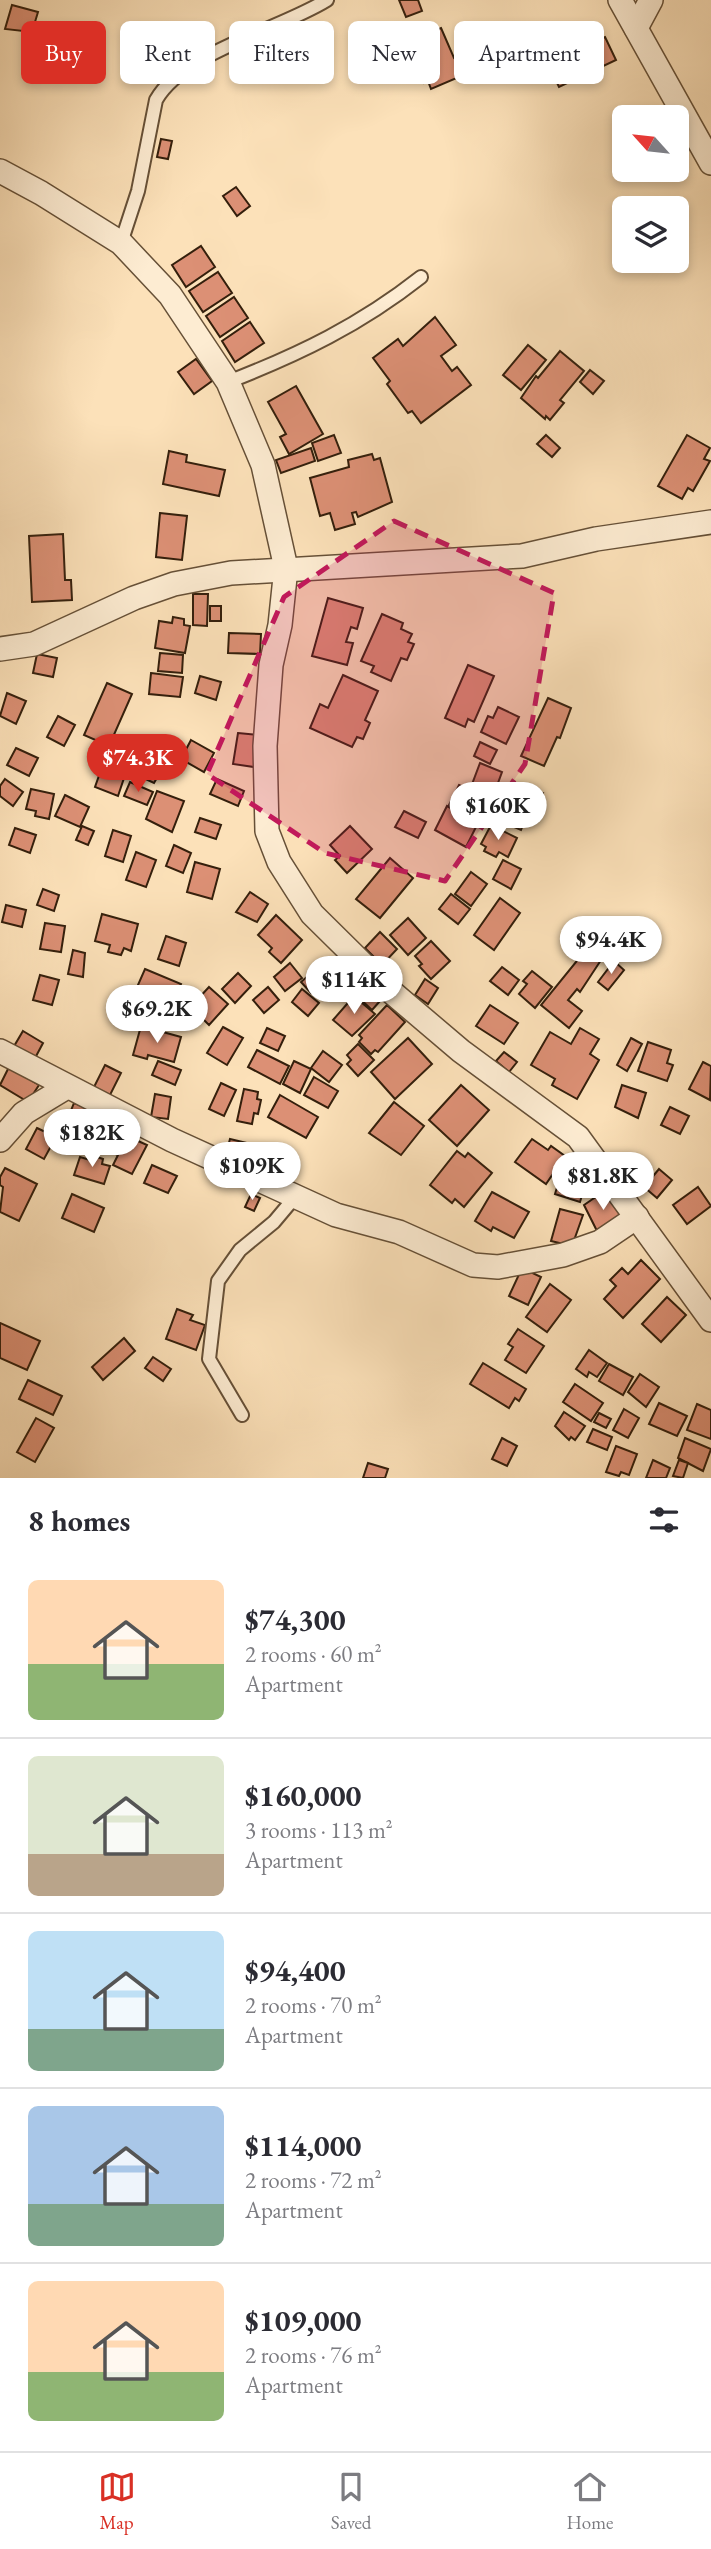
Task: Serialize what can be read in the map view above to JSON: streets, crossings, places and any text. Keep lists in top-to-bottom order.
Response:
{
  "north": "top left",
  "page": {
    "chip": [
      "Buy",
      "Rent",
      "Filters",
      "New",
      "Apartment"
    ],
    "price": [
      "$74.3K",
      "$160K",
      "$94.4K",
      "$114K",
      "$69.2K",
      "$182K",
      "$109K",
      "$81.8K"
    ],
    "heading": "8 homes",
    "list": [
      {
        "name": "$74,300",
        "note": "2 rooms · 60 m² · Apartment"
      },
      {
        "name": "$160,000",
        "note": "3 rooms · 113 m² · Apartment"
      },
      {
        "name": "$94,400",
        "note": "2 rooms · 70 m² · Apartment"
      },
      {
        "name": "$114,000",
        "note": "2 rooms · 72 m² · Apartment"
      },
      {
        "name": "$109,000",
        "note": "2 rooms · 76 m² · Apartment"
      }
    ],
    "tabs": ["Map", "Saved", "Home"]
  }
}
